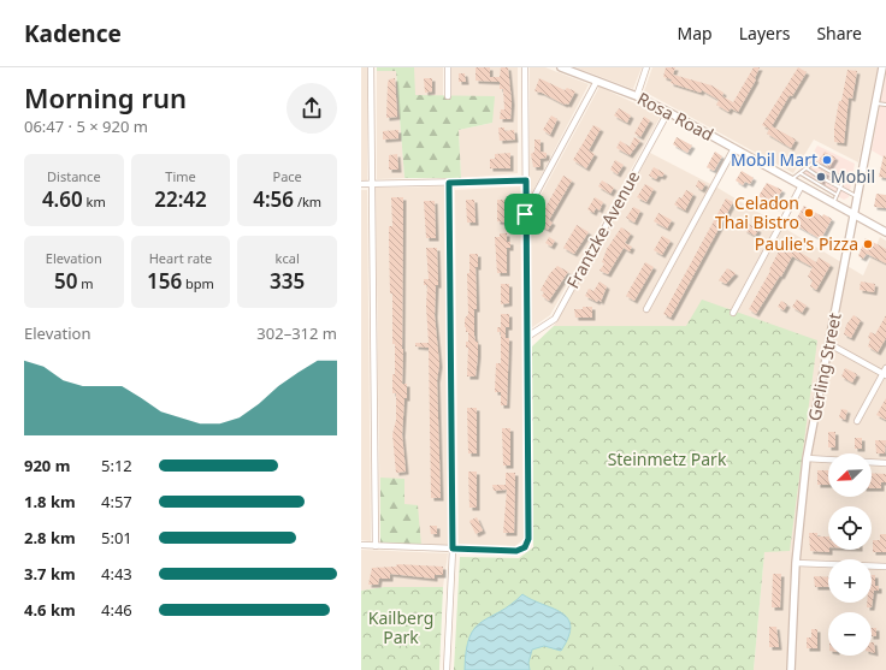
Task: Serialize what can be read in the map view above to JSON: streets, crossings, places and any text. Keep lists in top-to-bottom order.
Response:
{
  "streets": {
    "street": ["Rosa Road", "Frantzke Avenue", "Gerling Street"]
  },
  "crossings": [
    ["Rosa Road", "Frantzke Avenue"],
    ["Rosa Road", "Gerling Street"]
  ],
  "parks": ["Steinmetz Park", "Kailberg Park"],
  "places": [
    "Mobil Mart",
    "Mobil",
    "Celadon Thai Bistro",
    "Paulie's Pizza"
  ],
  "north": "bottom left",
  "page": {
    "header": "Kadence",
    "nav": ["Map", "Layers", "Share"],
    "heading": ["Morning run", "06:47 · 5 × 920 m"],
    "stats": [
      ["Distance", "4.60 km"],
      ["Time", "22:42"],
      ["Pace", "4:56 /km"],
      ["Elevation", "50 m"],
      ["Heart rate", "156 bpm"],
      ["kcal", "335"]
    ],
    "chart": ["Elevation", "302–312 m"],
    "list": [
      {
        "name": "920 m",
        "note": "5:12"
      },
      {
        "name": "1.8 km",
        "note": "4:57"
      },
      {
        "name": "2.8 km",
        "note": "5:01"
      },
      {
        "name": "3.7 km",
        "note": "4:43"
      },
      {
        "name": "4.6 km",
        "note": "4:46"
      }
    ],
    "map_buttons": ["+", "−"]
  }
}
